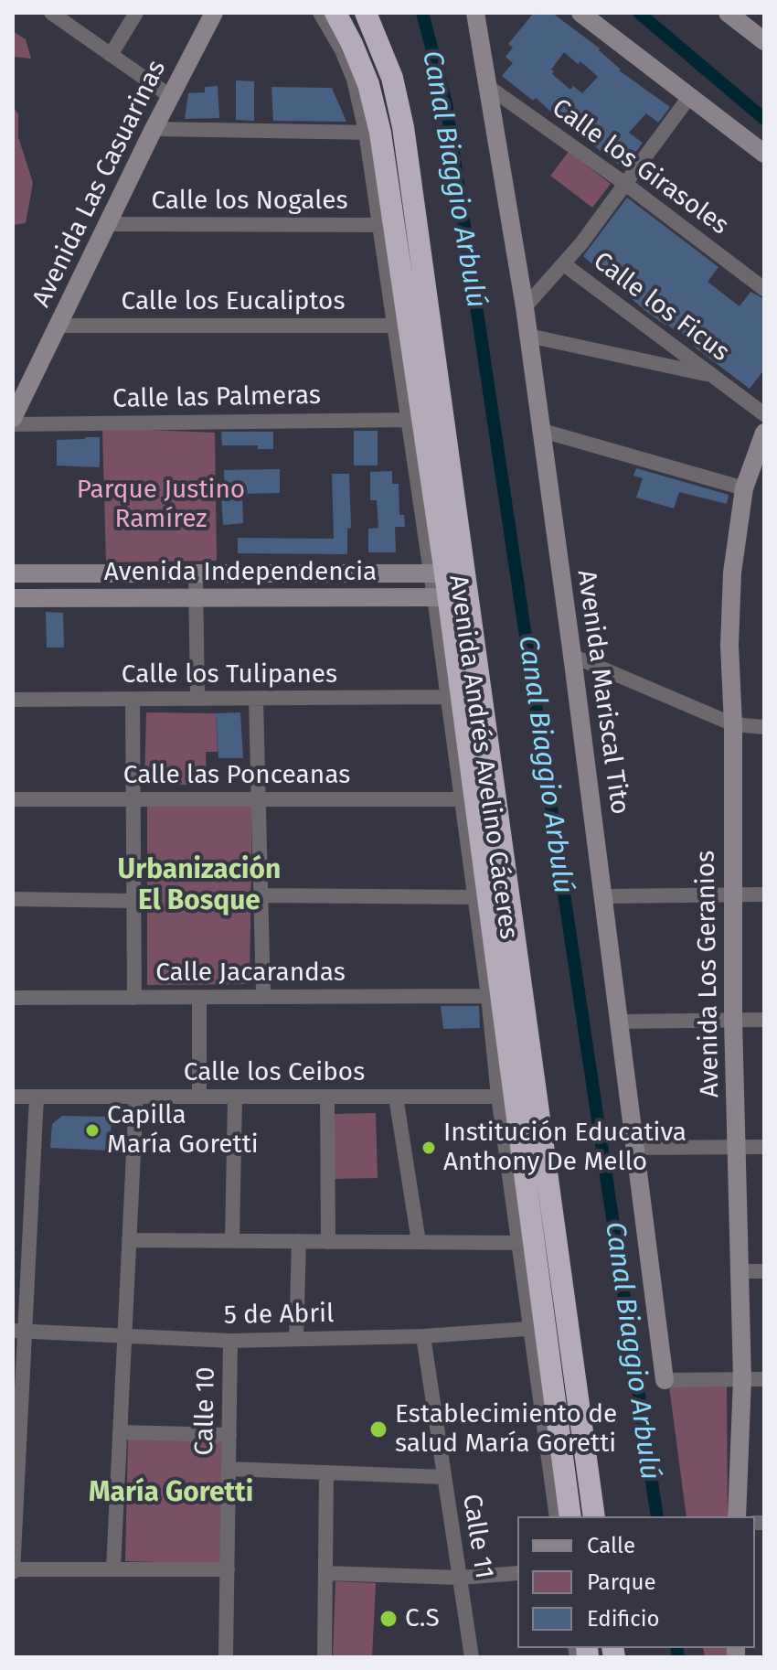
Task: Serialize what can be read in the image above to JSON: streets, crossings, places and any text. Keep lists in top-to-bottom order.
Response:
{
  "streets": {
    "highway": ["Avenida Andrés Avelino Cáceres"],
    "street": [
      "Calle los Girasoles",
      "Avenida Las Casuarinas",
      "Calle los Nogales",
      "Calle los Eucaliptos",
      "Calle los Ficus",
      "Calle las Palmeras",
      "Avenida Independencia",
      "Calle los Tulipanes",
      "Avenida Mariscal Tito",
      "Calle las Ponceanas",
      "Calle Jacarandas",
      "Avenida Los Geranios",
      "Calle los Ceibos",
      "5 de Abril",
      "Calle 10",
      "Calle 11"
    ]
  },
  "crossings": [
    ["Calle los Girasoles", "Avenida Mariscal Tito"],
    ["Avenida Las Casuarinas", "Calle los Nogales"],
    ["Avenida Las Casuarinas", "Calle los Eucaliptos"],
    ["Calle los Nogales", "Avenida Andrés Avelino Cáceres"],
    ["Calle los Eucaliptos", "Avenida Andrés Avelino Cáceres"],
    ["Calle las Palmeras", "Avenida Andrés Avelino Cáceres"],
    ["Avenida Independencia", "Avenida Andrés Avelino Cáceres"],
    ["Calle los Tulipanes", "Avenida Andrés Avelino Cáceres"],
    ["Avenida Andrés Avelino Cáceres", "Calle las Ponceanas"],
    ["Avenida Andrés Avelino Cáceres", "Calle Jacarandas"],
    ["Avenida Andrés Avelino Cáceres", "Calle los Ceibos"],
    ["Avenida Andrés Avelino Cáceres", "5 de Abril"],
    ["5 de Abril", "Calle 10"],
    ["5 de Abril", "Calle 11"]
  ],
  "districts": ["Urbanización El Bosque", "María Goretti"],
  "water": ["Canal Biaggio Arbulú"],
  "parks": ["Parque Justino Ramírez"],
  "places": [
    "Capilla María Goretti",
    "Institución Educativa Anthony De Mello",
    "Establecimiento de salud María Goretti",
    "C.S"
  ],
  "legend": ["Calle", "Parque", "Edificio"]
}
